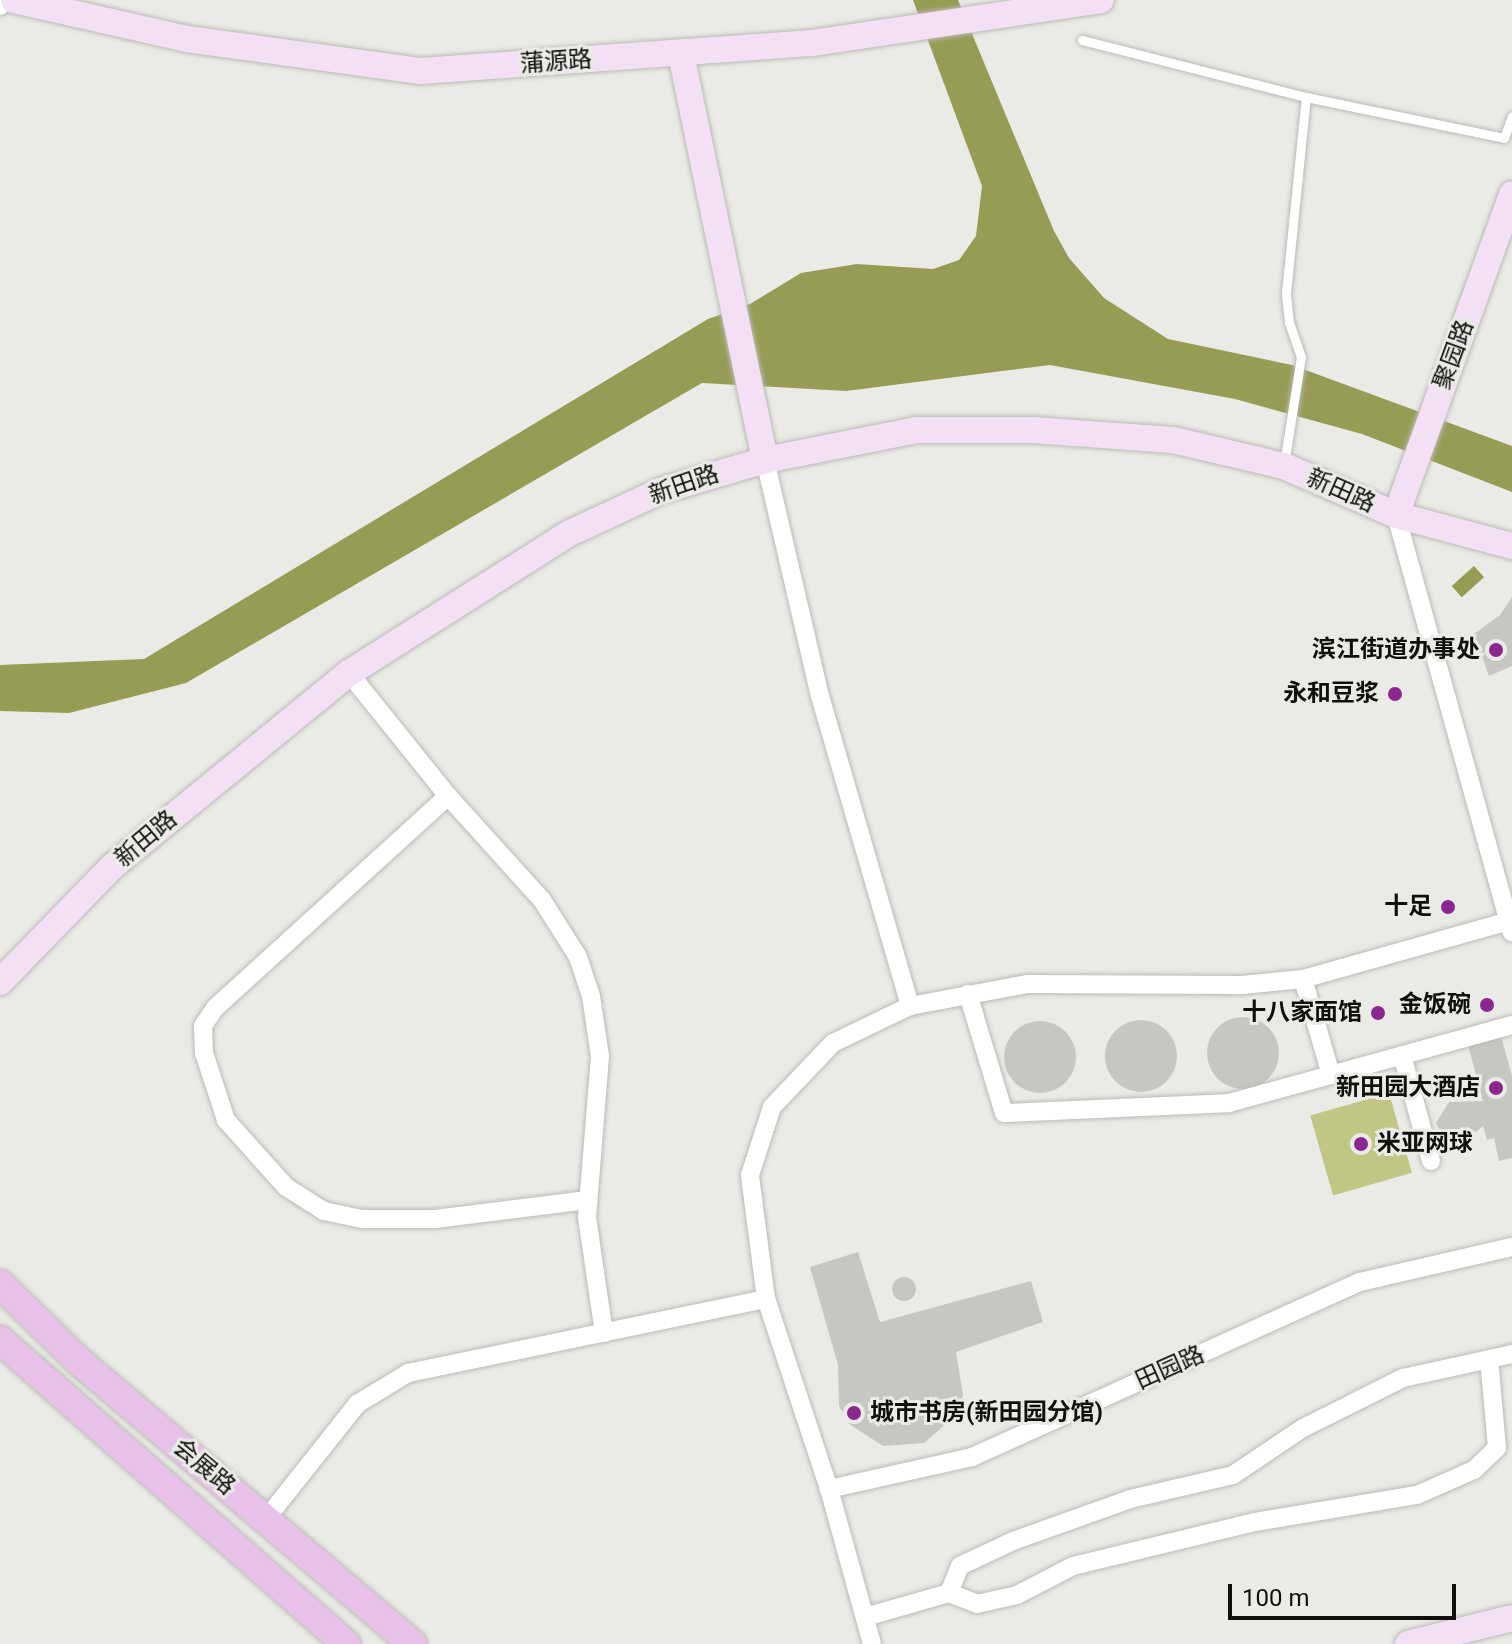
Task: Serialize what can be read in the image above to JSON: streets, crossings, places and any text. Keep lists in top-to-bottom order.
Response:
{
  "streets": {
    "main road": ["会展路"],
    "street": [
      "蒲源路",
      "聚园路",
      "新田路",
      "田园路"
    ]
  },
  "crossings": [
    ["聚园路", "新田路"]
  ],
  "places": [
    "滨江街道办事处",
    "永和豆浆",
    "十足",
    "金饭碗",
    "十八家面馆",
    "新田园大酒店",
    "米亚网球",
    "城市书房(新田园分馆)"
  ],
  "scale_bar": "100 m"
}
